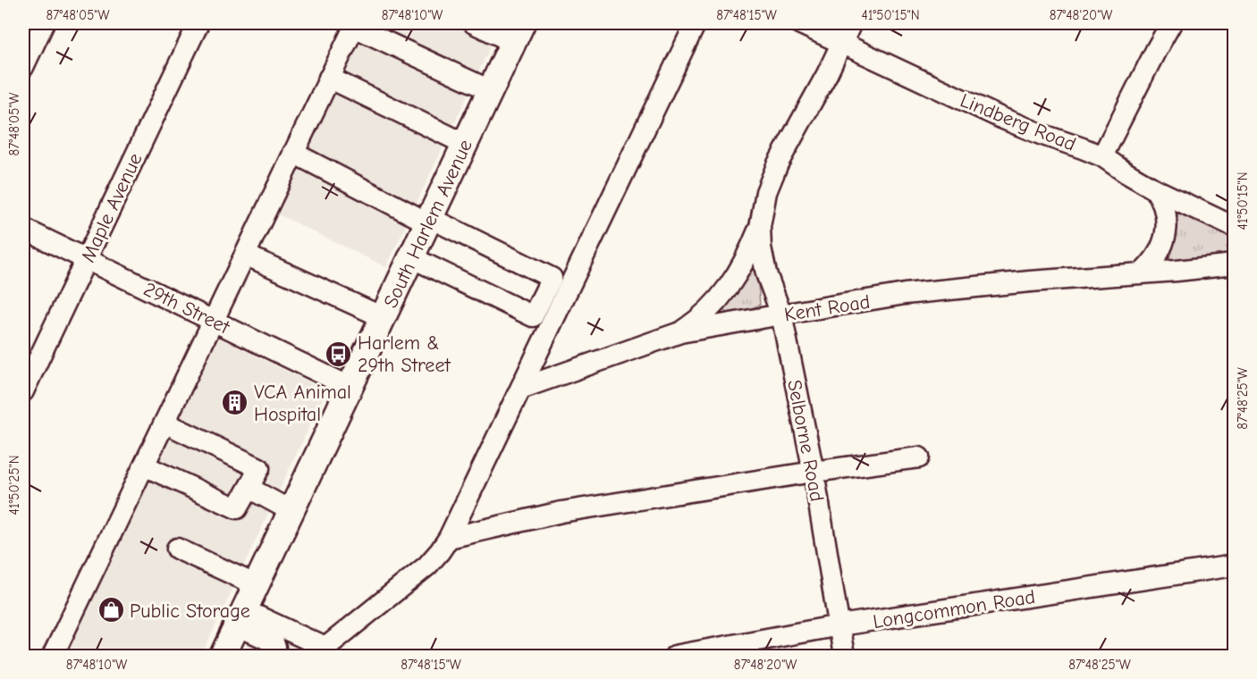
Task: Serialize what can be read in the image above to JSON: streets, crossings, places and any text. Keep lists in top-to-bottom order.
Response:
{
  "streets": {
    "main road": ["South Harlem Avenue"],
    "street": [
      "Lindberg Road",
      "Maple Avenue",
      "29th Street",
      "Kent Road",
      "Selborne Road",
      "Longcommon Road"
    ]
  },
  "crossings": [
    ["Lindberg Road", "Selborne Road"],
    ["Maple Avenue", "29th Street"],
    ["South Harlem Avenue", "29th Street"],
    ["Kent Road", "Selborne Road"],
    ["Selborne Road", "Longcommon Road"]
  ],
  "places": {
    "bus stop": ["Harlem & 29th Street"],
    "building": ["VCA Animal Hospital"],
    "shop": ["Public Storage"]
  },
  "coordinates": [
    "87°48'05\"W",
    "87°48'10\"W",
    "87°48'15\"W",
    "41°50'15\"N",
    "87°48'20\"W",
    "87°48'25\"W",
    "41°50'25\"N"
  ]
}
